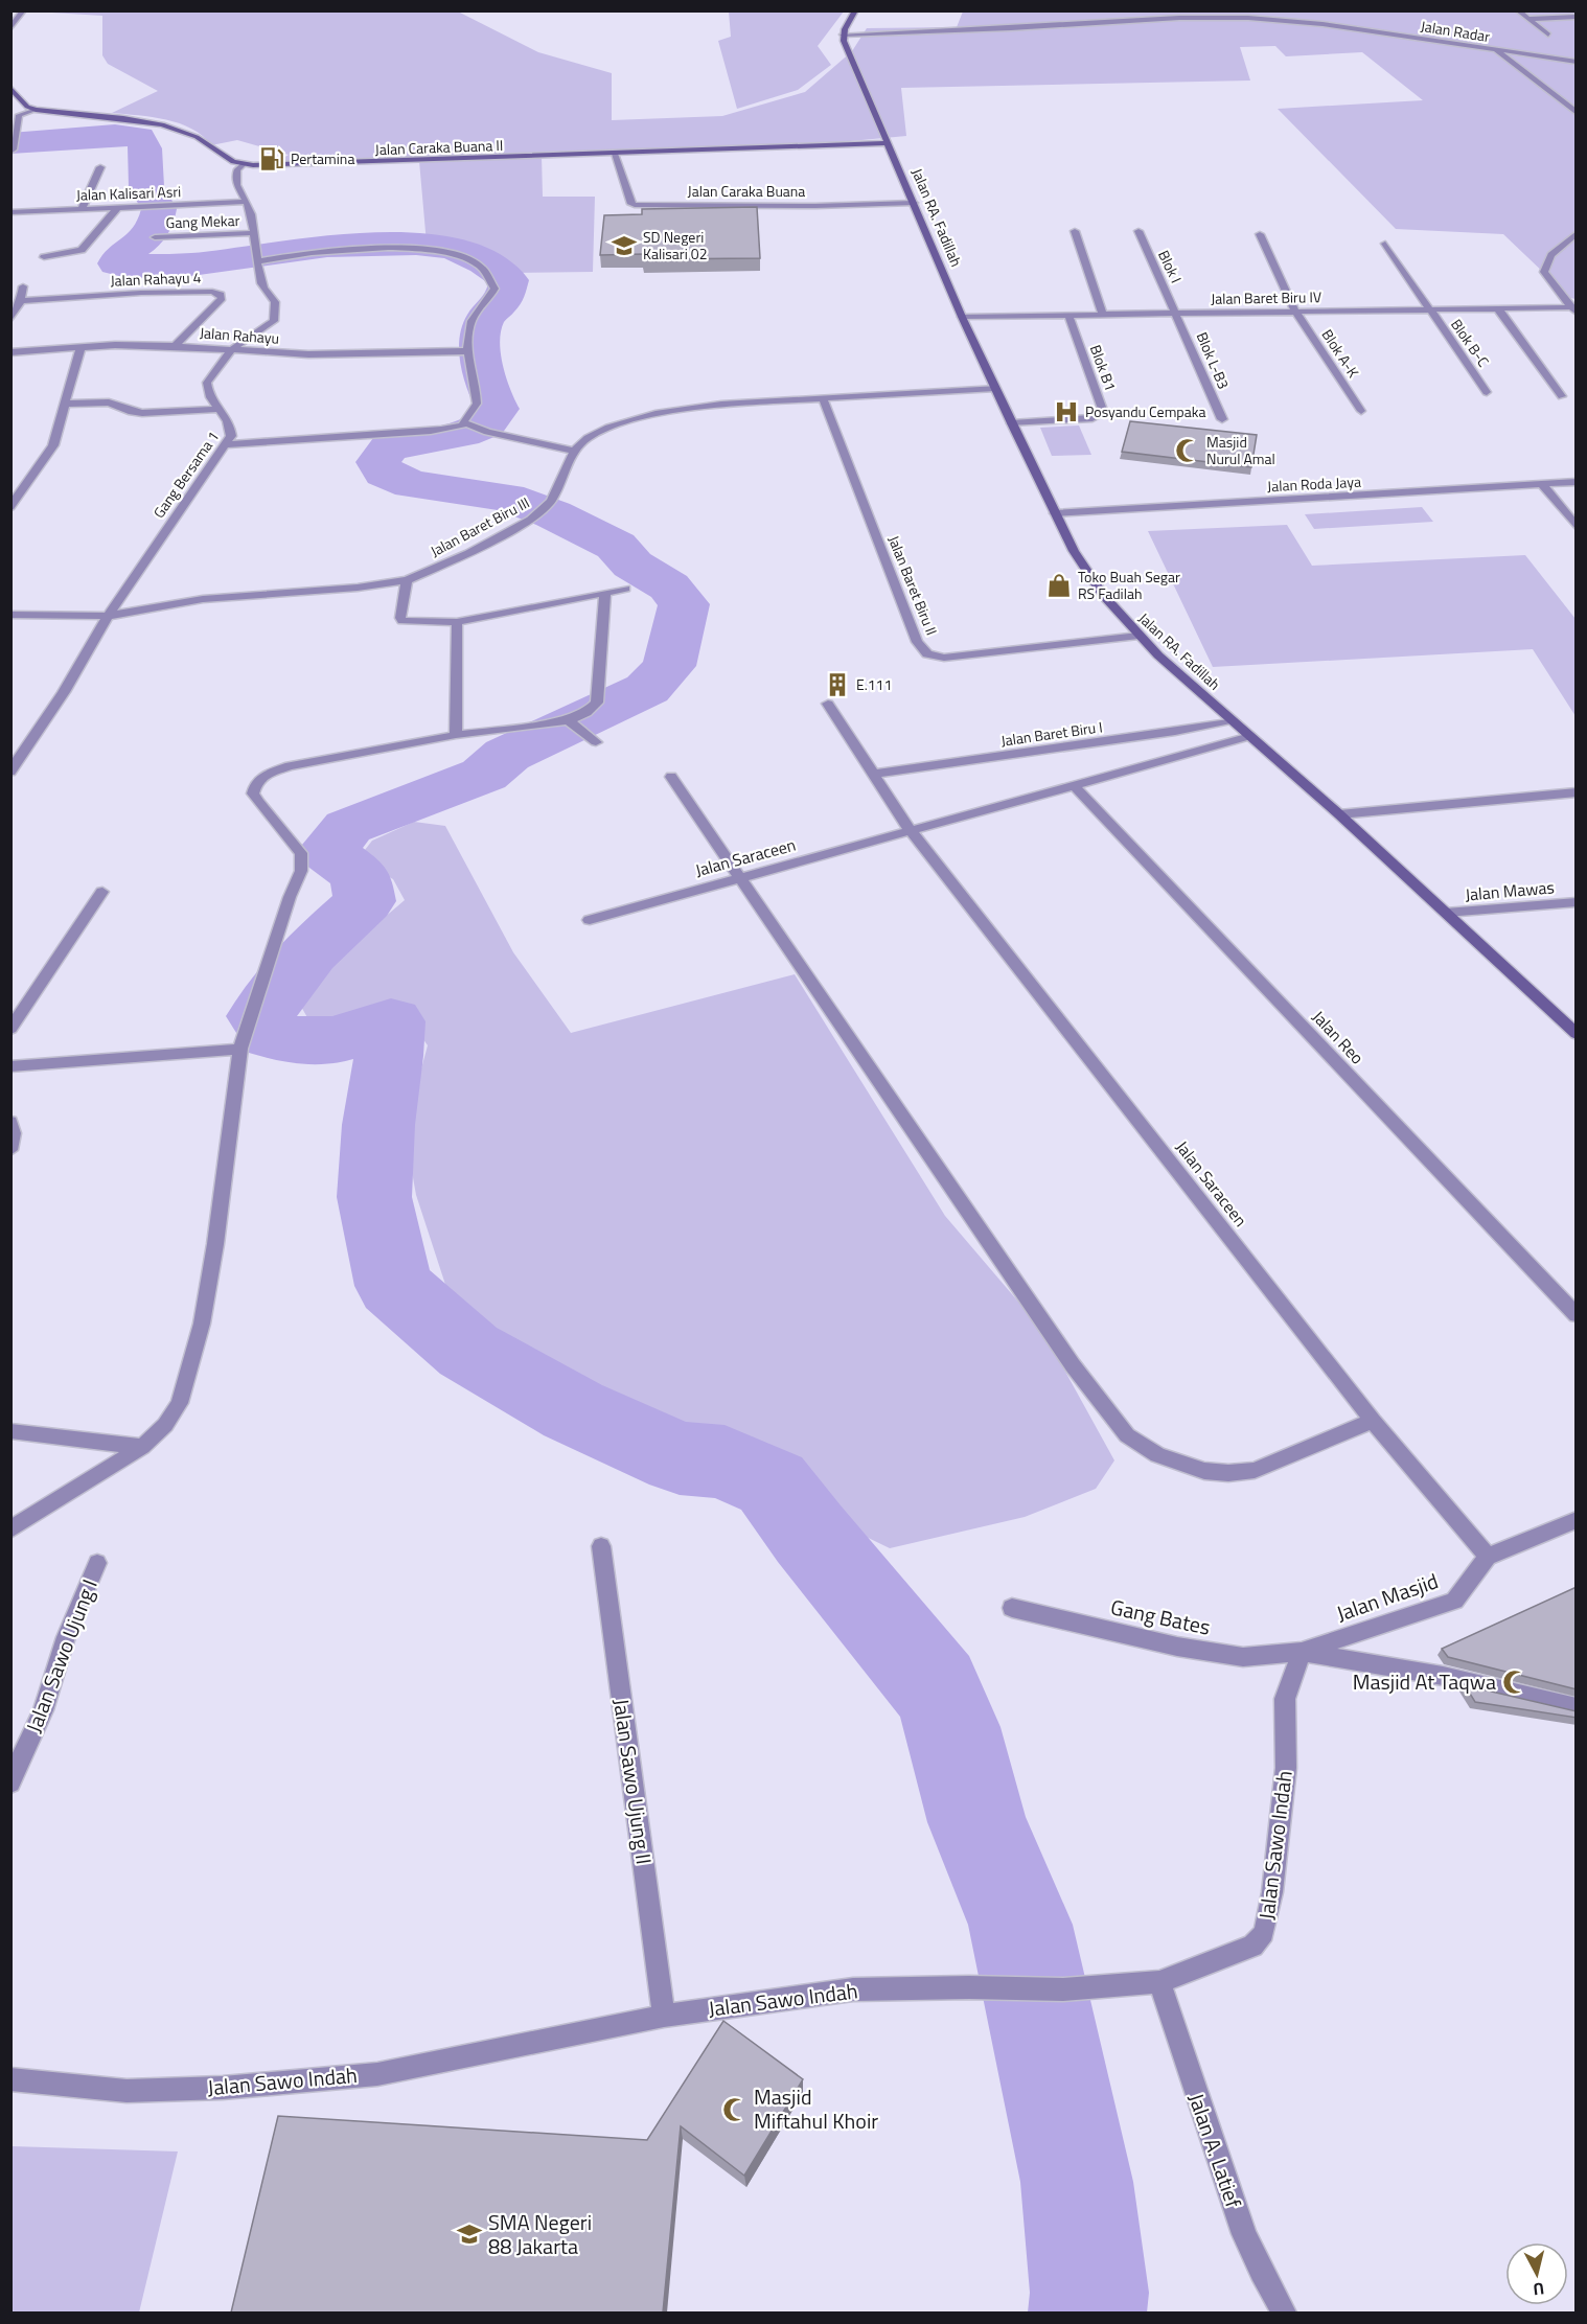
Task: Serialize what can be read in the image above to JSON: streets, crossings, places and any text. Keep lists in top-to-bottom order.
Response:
{
  "streets": {
    "main road": ["Jalan Caraka Buana II", "Jalan RA. Fadillah"],
    "street": [
      "Jalan Radar",
      "Jalan Caraka Buana",
      "Jalan Kalisari Asri",
      "Gang Mekar",
      "Blok I",
      "Jalan Rahayu 4",
      "Jalan Baret Biru IV",
      "Jalan Rahayu",
      "Blok B-C",
      "Blok A-K",
      "Blok L-B3",
      "Blok B1",
      "Gang Bersama 1",
      "Jalan Roda Jaya",
      "Jalan Baret Biru III",
      "Jalan Baret Biru II",
      "Jalan Baret Biru I",
      "Jalan Saraceen",
      "Jalan Mawas",
      "Jalan Reo",
      "Jalan Masjid",
      "Gang Bates",
      "Jalan Sawo Ujung I",
      "Jalan Sawo Ujung II",
      "Jalan Sawo Indah",
      "Jalan A. Latief"
    ]
  },
  "crossings": [
    ["Jalan Radar", "Jalan RA. Fadillah"],
    ["Jalan Caraka Buana II", "Jalan Caraka Buana"],
    ["Jalan Caraka Buana II", "Jalan RA. Fadillah"],
    ["Jalan Caraka Buana II", "Gang Mekar"],
    ["Jalan Caraka Buana", "Jalan RA. Fadillah"],
    ["Jalan Kalisari Asri", "Gang Mekar"],
    ["Jalan RA. Fadillah", "Jalan Baret Biru IV"],
    ["Jalan RA. Fadillah", "Blok B1"],
    ["Jalan RA. Fadillah", "Jalan Roda Jaya"],
    ["Jalan RA. Fadillah", "Jalan Baret Biru III"],
    ["Jalan RA. Fadillah", "Jalan Baret Biru II"],
    ["Jalan RA. Fadillah", "Jalan Baret Biru I"],
    ["Jalan RA. Fadillah", "Jalan Saraceen"],
    ["Jalan RA. Fadillah", "Jalan Mawas"],
    ["Gang Mekar", "Jalan Rahayu"],
    ["Gang Mekar", "Gang Bersama 1"],
    ["Blok I", "Jalan Baret Biru IV"],
    ["Blok I", "Blok L-B3"],
    ["Jalan Rahayu 4", "Jalan Rahayu"],
    ["Jalan Baret Biru IV", "Blok B-C"],
    ["Jalan Baret Biru IV", "Blok A-K"],
    ["Jalan Baret Biru IV", "Blok L-B3"],
    ["Jalan Baret Biru IV", "Blok B1"],
    ["Jalan Rahayu", "Gang Bersama 1"],
    ["Gang Bersama 1", "Jalan Baret Biru III"],
    ["Jalan Baret Biru III", "Jalan Baret Biru II"],
    ["Jalan Baret Biru I", "Jalan Saraceen"],
    ["Jalan Saraceen", "Jalan Reo"],
    ["Jalan Saraceen", "Jalan Masjid"],
    ["Jalan Masjid", "Gang Bates"],
    ["Jalan Masjid", "Jalan Sawo Indah"],
    ["Gang Bates", "Jalan Sawo Indah"],
    ["Jalan Sawo Ujung II", "Jalan Sawo Indah"],
    ["Jalan Sawo Indah", "Jalan A. Latief"]
  ],
  "places": {
    "fuel station": ["Pertamina"],
    "school or university": ["SD Negeri Kalisari 02", "SMA Negeri 88 Jakarta"],
    "hospital": ["Posyandu Cempaka"],
    "mosque": ["Masjid Nurul Amal", "Masjid At Taqwa", "Masjid Miftahul Khoir"],
    "shop": ["Toko Buah Segar RS Fadilah"],
    "building": ["E.111"]
  },
  "north": "bottom"
}
